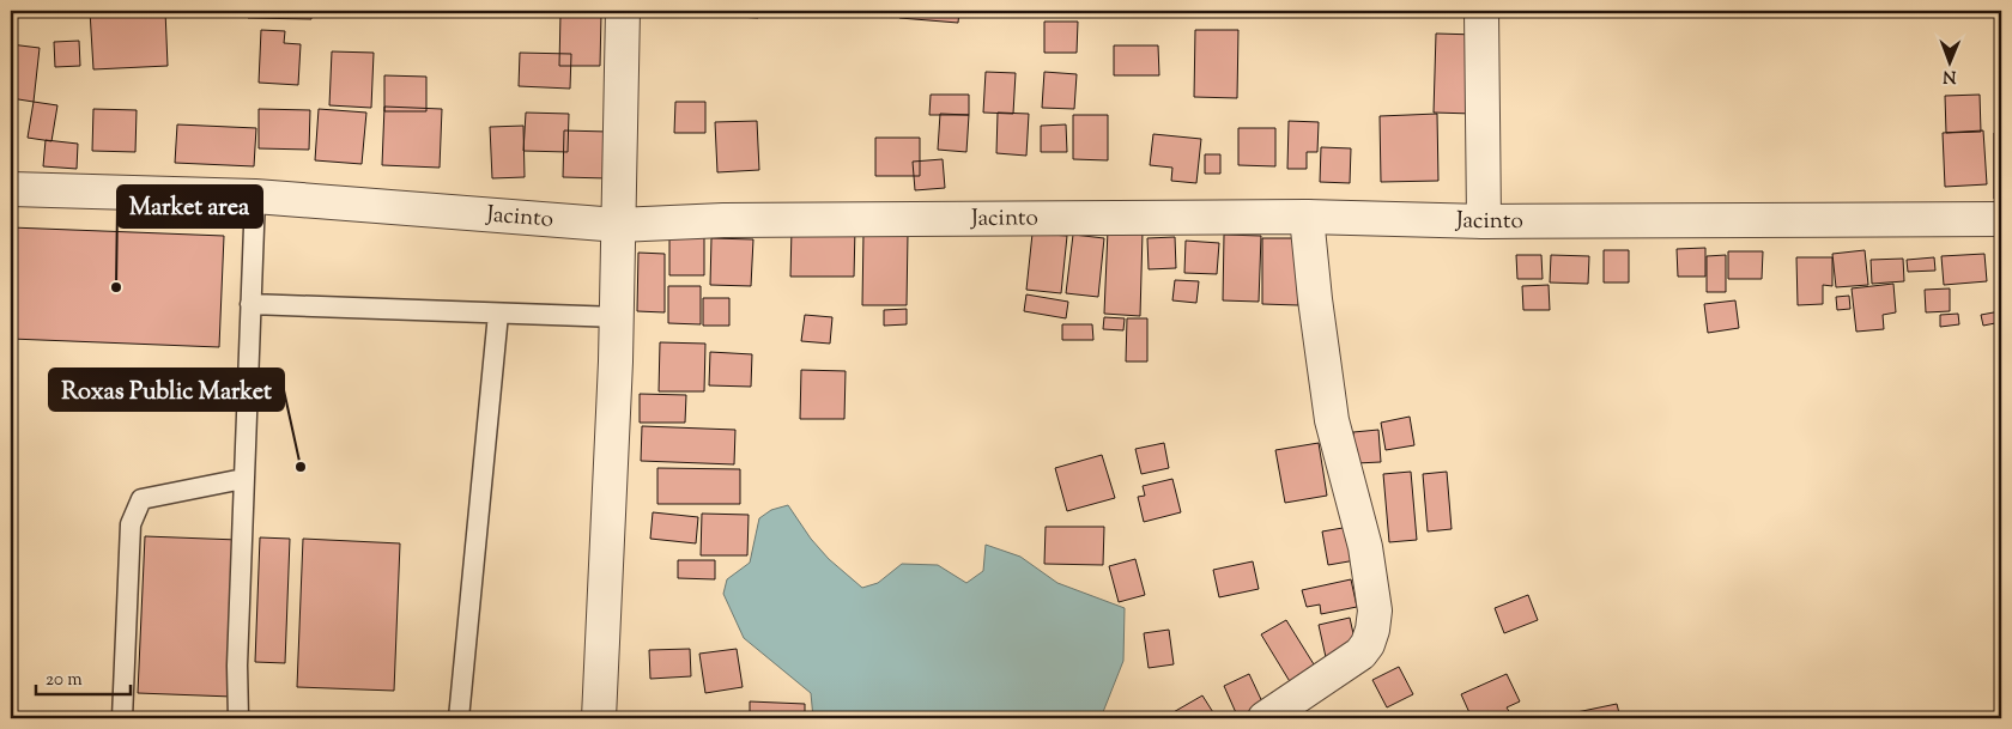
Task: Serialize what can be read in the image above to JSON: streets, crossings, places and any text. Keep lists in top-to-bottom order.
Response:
{
  "streets": {
    "street": ["Jacinto"]
  },
  "places": ["Market area", "Roxas Public Market"],
  "scale_bar": "20 m",
  "north": "bottom"
}
